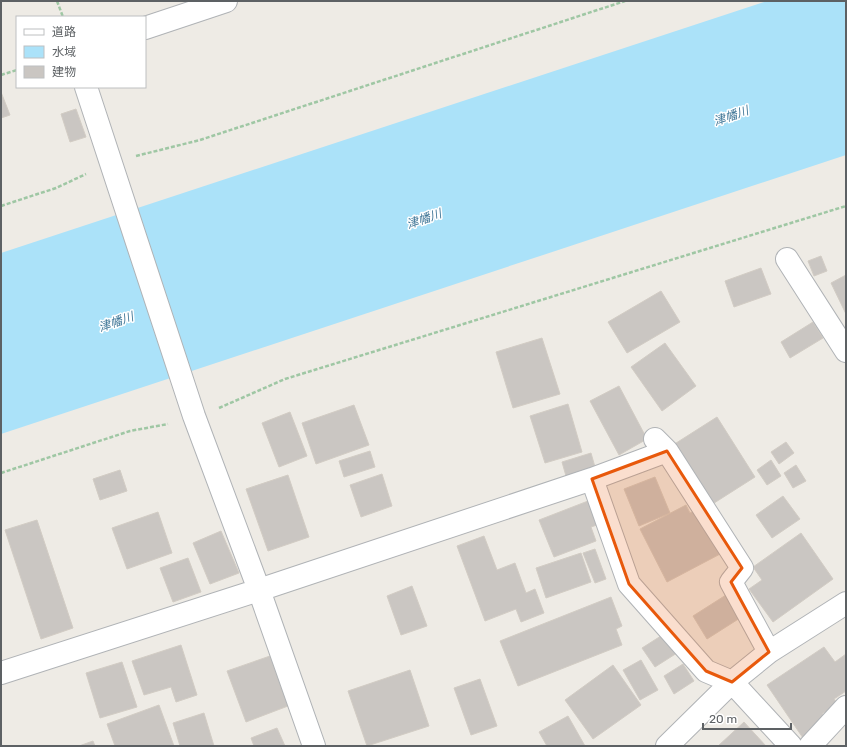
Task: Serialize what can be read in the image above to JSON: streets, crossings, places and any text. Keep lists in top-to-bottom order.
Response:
{
  "water": ["津幡川"],
  "legend": ["道路", "水域", "建物"],
  "scale_bar": "20 m"
}
